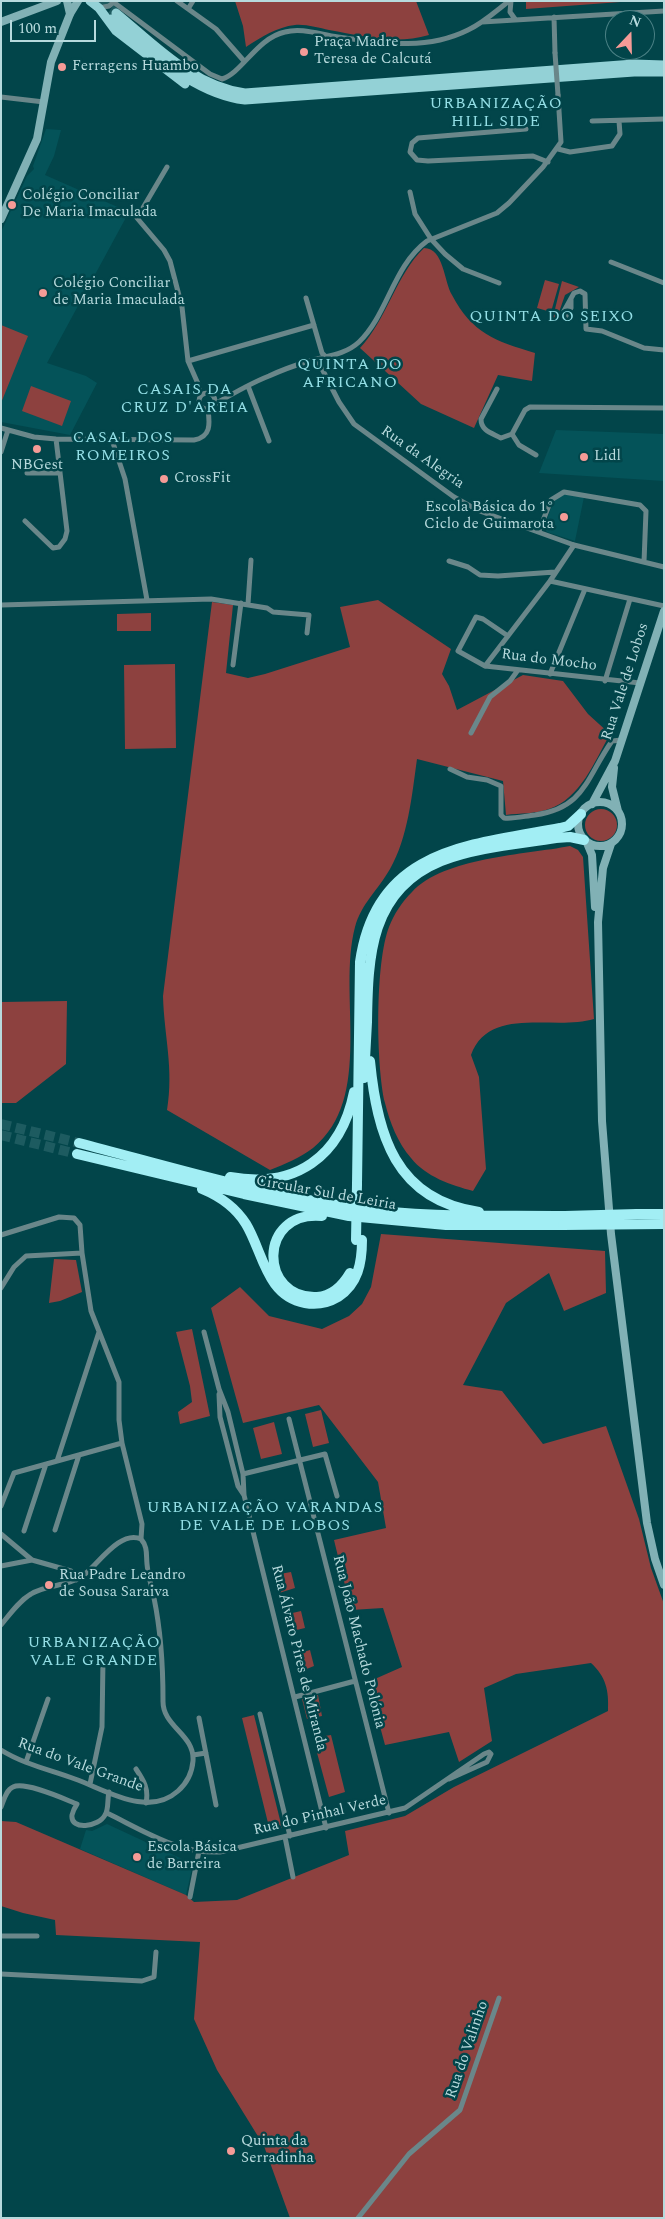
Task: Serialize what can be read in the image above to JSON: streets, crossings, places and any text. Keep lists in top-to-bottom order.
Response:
{
  "streets": {
    "highway": ["Circular Sul de Leiria"],
    "main road": ["Rua Vale de Lobos"],
    "street": [
      "Rua da Alegria",
      "Rua do Mocho",
      "Rua João Machado Polónia",
      "Rua Álvaro Pires de Miranda",
      "Rua do Vale Grande",
      "Rua do Pinhal Verde",
      "Rua do Valinho"
    ]
  },
  "crossings": [
    ["Rua do Mocho", "Rua Vale de Lobos"],
    ["Rua João Machado Polónia", "Rua do Pinhal Verde"],
    ["Rua Álvaro Pires de Miranda", "Rua do Pinhal Verde"]
  ],
  "districts": [
    "URBANIZAÇÃO HILL SIDE",
    "QUINTA DO SEIXO",
    "QUINTA DO AFRICANO",
    "CASAIS DA CRUZ D'AREIA",
    "CASAL DOS ROMEIROS",
    "URBANIZAÇÃO VARANDAS DE VALE DE LOBOS",
    "URBANIZAÇÃO VALE GRANDE"
  ],
  "places": [
    "Praça Madre Teresa de Calcutá",
    "Ferragens Huambo",
    "Colégio Conciliar De Maria Imaculada",
    "Colégio Conciliar de Maria Imaculada",
    "NBGest",
    "Lidl",
    "CrossFit",
    "Escola Básica do 1° Ciclo de Guimarota",
    "Rua Padre Leandro de Sousa Saraiva",
    "Escola Básica de Barreira",
    "Quinta da Serradinha"
  ],
  "scale_bar": "100 m",
  "north": "top"
}
